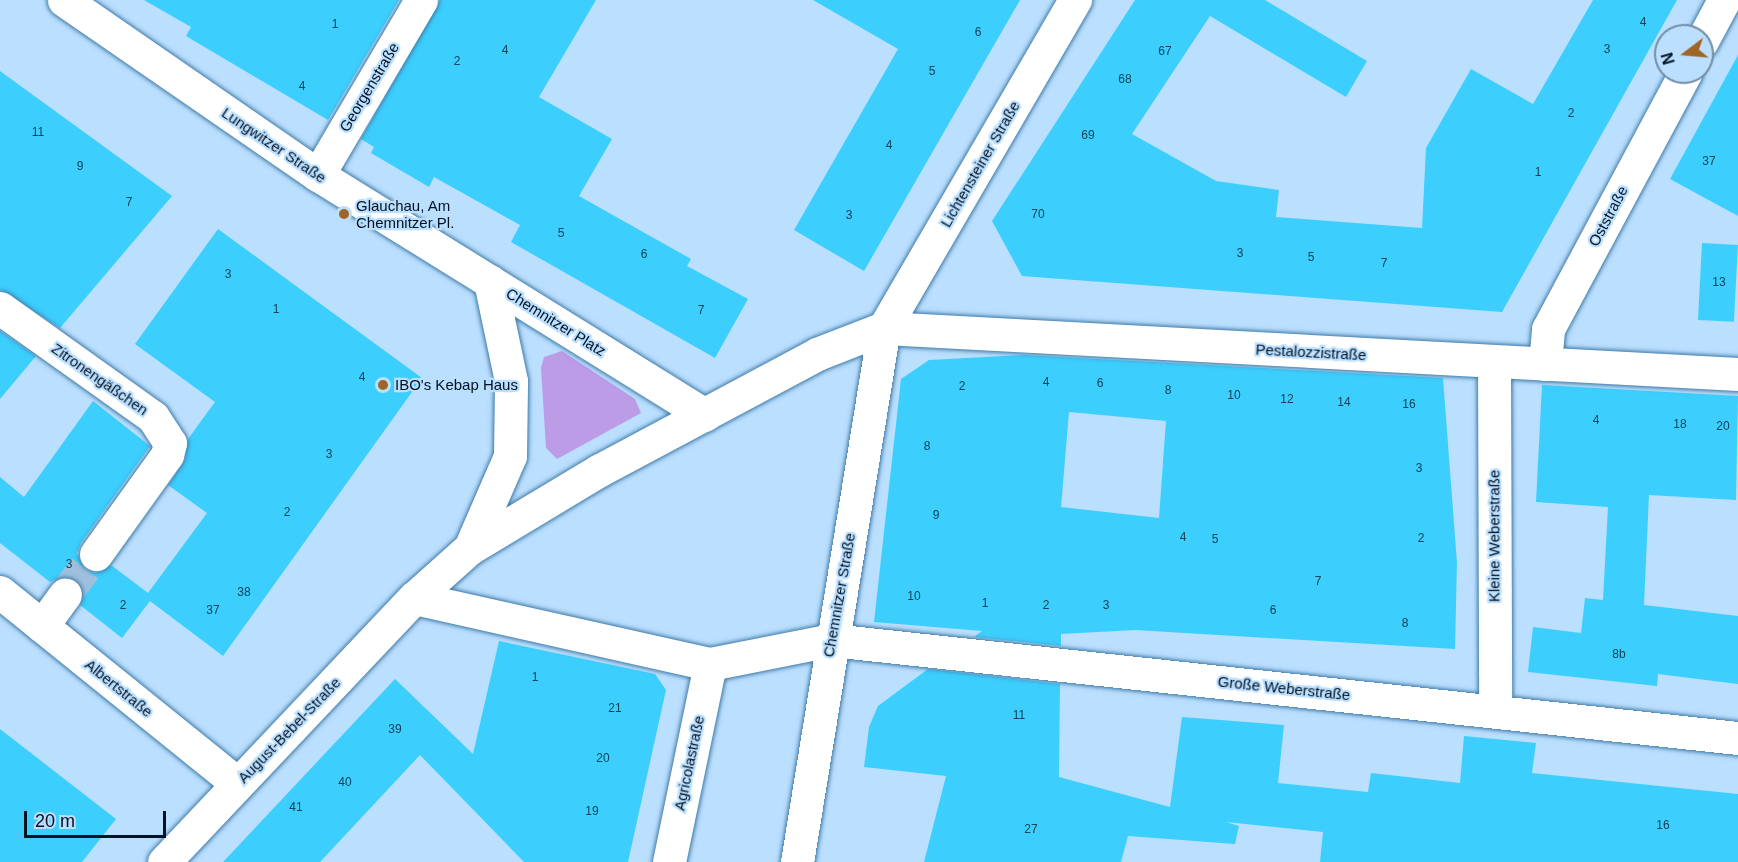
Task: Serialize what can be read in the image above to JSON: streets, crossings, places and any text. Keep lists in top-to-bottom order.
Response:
{
  "streets": {
    "street": [
      "Georgenstraße",
      "Lungwitzer Straße",
      "Lichtensteiner Straße",
      "Oststraße",
      "Chemnitzer Platz",
      "Pestalozzistraße",
      "Zitronengäßchen",
      "Kleine Weberstraße",
      "Chemnitzer Straße",
      "Albertstraße",
      "Große Weberstraße",
      "August-Bebel-Straße",
      "Agricolastraße"
    ]
  },
  "crossings": [
    ["Georgenstraße", "Lungwitzer Straße"],
    ["Lungwitzer Straße", "Chemnitzer Platz"],
    ["Lichtensteiner Straße", "Chemnitzer Platz"],
    ["Lichtensteiner Straße", "Pestalozzistraße"],
    ["Lichtensteiner Straße", "Chemnitzer Straße"],
    ["Oststraße", "Pestalozzistraße"],
    ["Chemnitzer Platz", "Pestalozzistraße"],
    ["Chemnitzer Platz", "Chemnitzer Straße"],
    ["Chemnitzer Platz", "August-Bebel-Straße"],
    ["Pestalozzistraße", "Kleine Weberstraße"],
    ["Pestalozzistraße", "Chemnitzer Straße"],
    ["Kleine Weberstraße", "Große Weberstraße"],
    ["Chemnitzer Straße", "Große Weberstraße"],
    ["Albertstraße", "August-Bebel-Straße"]
  ],
  "places": ["Glauchau, Am Chemnitzer Pl.", "IBO's Kebap Haus"],
  "house_numbers": [
    "4",
    "1",
    "6",
    "3",
    "4",
    "67",
    "2",
    "5",
    "68",
    "4",
    "2",
    "11",
    "69",
    "4",
    "37",
    "9",
    "1",
    "7",
    "70",
    "3",
    "5",
    "3",
    "6",
    "5",
    "7",
    "3",
    "13",
    "1",
    "7",
    "4",
    "4",
    "6",
    "2",
    "8",
    "10",
    "12",
    "14",
    "16",
    "4",
    "18",
    "20",
    "8",
    "3",
    "3",
    "2",
    "9",
    "4",
    "2",
    "5",
    "3",
    "7",
    "38",
    "10",
    "1",
    "2",
    "2",
    "3",
    "37",
    "6",
    "8",
    "8b",
    "1",
    "21",
    "11",
    "39",
    "20",
    "40",
    "41",
    "19",
    "16",
    "27"
  ],
  "scale_bar": "20 m",
  "north": "left"
}
